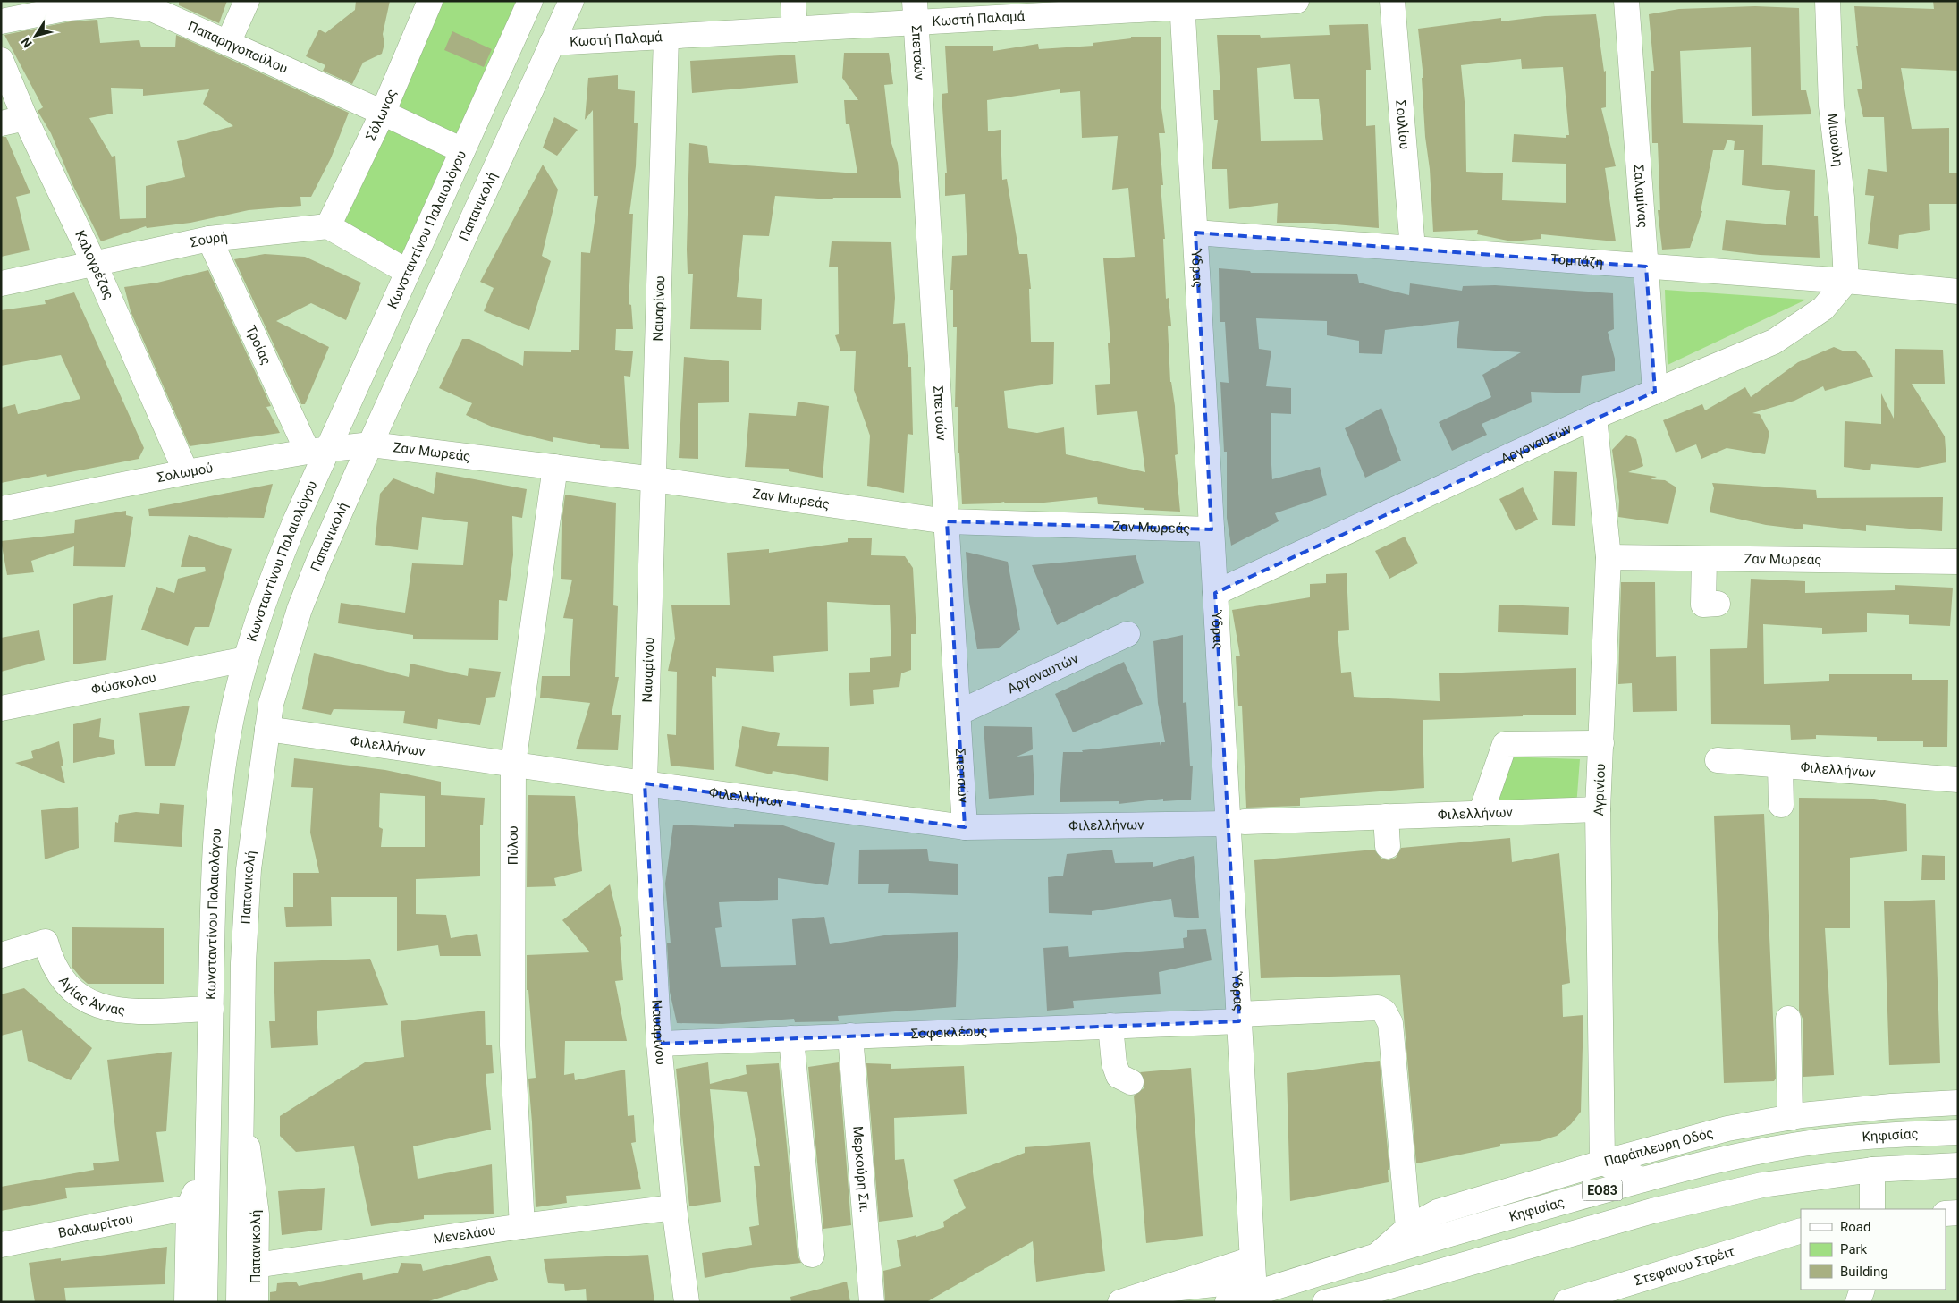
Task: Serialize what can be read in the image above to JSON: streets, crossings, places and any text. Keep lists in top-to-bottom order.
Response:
{
  "streets": {
    "street": [
      "Κωστή Παλαμά",
      "Παπαρηγοπούλου",
      "Σπετσών",
      "Σόλωνος",
      "Σουλίου",
      "Μιαούλη",
      "Σαλαμίνας",
      "Παπανικολή",
      "Κωνσταντίνου Παλαιολόγου",
      "Σουρή",
      "Τομπάζη",
      "Καλογρέζας",
      "Ύδρας",
      "Ναυαρίνου",
      "Τροίας",
      "Αργοναυτών",
      "Ζαν Μωρεάς",
      "Σολωμού",
      "Φώσκολου",
      "Φιλελλήνων",
      "Αγρινίου",
      "Πύλου",
      "Αγίας Άννας",
      "Σοφοκλέους",
      "Κηφισίας",
      "Παράπλευρη Οδός",
      "Μερκούρη Σπ.",
      "ΕΟ83",
      "Βαλαωρίτου",
      "Μενελάου",
      "Στέφανου Στρέιτ"
    ]
  },
  "crossings": [
    ["Κωστή Παλαμά", "Σπετσών"],
    ["Κωστή Παλαμά", "Παπανικολή"],
    ["Κωστή Παλαμά", "Ύδρας"],
    ["Κωστή Παλαμά", "Ναυαρίνου"],
    ["Παπαρηγοπούλου", "Σόλωνος"],
    ["Παπαρηγοπούλου", "Κωνσταντίνου Παλαιολόγου"],
    ["Σπετσών", "Αργοναυτών"],
    ["Σπετσών", "Ζαν Μωρεάς"],
    ["Σπετσών", "Φιλελλήνων"],
    ["Σόλωνος", "Σουρή"],
    ["Σουλίου", "Τομπάζη"],
    ["Μιαούλη", "Τομπάζη"],
    ["Μιαούλη", "Αργοναυτών"],
    ["Σαλαμίνας", "Τομπάζη"],
    ["Σαλαμίνας", "Αργοναυτών"],
    ["Παπανικολή", "Ζαν Μωρεάς"],
    ["Παπανικολή", "Σολωμού"],
    ["Παπανικολή", "Φιλελλήνων"],
    ["Παπανικολή", "Μενελάου"],
    ["Κωνσταντίνου Παλαιολόγου", "Τροίας"],
    ["Κωνσταντίνου Παλαιολόγου", "Σολωμού"],
    ["Κωνσταντίνου Παλαιολόγου", "Φώσκολου"],
    ["Κωνσταντίνου Παλαιολόγου", "Αγίας Άννας"],
    ["Κωνσταντίνου Παλαιολόγου", "Βαλαωρίτου"],
    ["Σουρή", "Καλογρέζας"],
    ["Σουρή", "Τροίας"],
    ["Τομπάζη", "Ύδρας"],
    ["Τομπάζη", "Αργοναυτών"],
    ["Καλογρέζας", "Σολωμού"],
    ["Ύδρας", "Αργοναυτών"],
    ["Ύδρας", "Ζαν Μωρεάς"],
    ["Ύδρας", "Φιλελλήνων"],
    ["Ύδρας", "Σοφοκλέους"],
    ["Ύδρας", "Κηφισίας"],
    ["Ναυαρίνου", "Ζαν Μωρεάς"],
    ["Ναυαρίνου", "Φιλελλήνων"],
    ["Ναυαρίνου", "Σοφοκλέους"],
    ["Ναυαρίνου", "Μενελάου"],
    ["Τροίας", "Σολωμού"],
    ["Αργοναυτών", "Αγρινίου"],
    ["Ζαν Μωρεάς", "Σολωμού"],
    ["Ζαν Μωρεάς", "Αγρινίου"],
    ["Ζαν Μωρεάς", "Πύλου"],
    ["Φιλελλήνων", "Αγρινίου"],
    ["Φιλελλήνων", "Πύλου"],
    ["Αγρινίου", "Παράπλευρη Οδός"],
    ["Πύλου", "Μενελάου"],
    ["Σοφοκλέους", "Παράπλευρη Οδός"],
    ["Σοφοκλέους", "Μερκούρη Σπ."],
    ["Κηφισίας", "Παράπλευρη Οδός"]
  ],
  "legend": ["Road", "Park", "Building"],
  "north": "bottom left"
}
